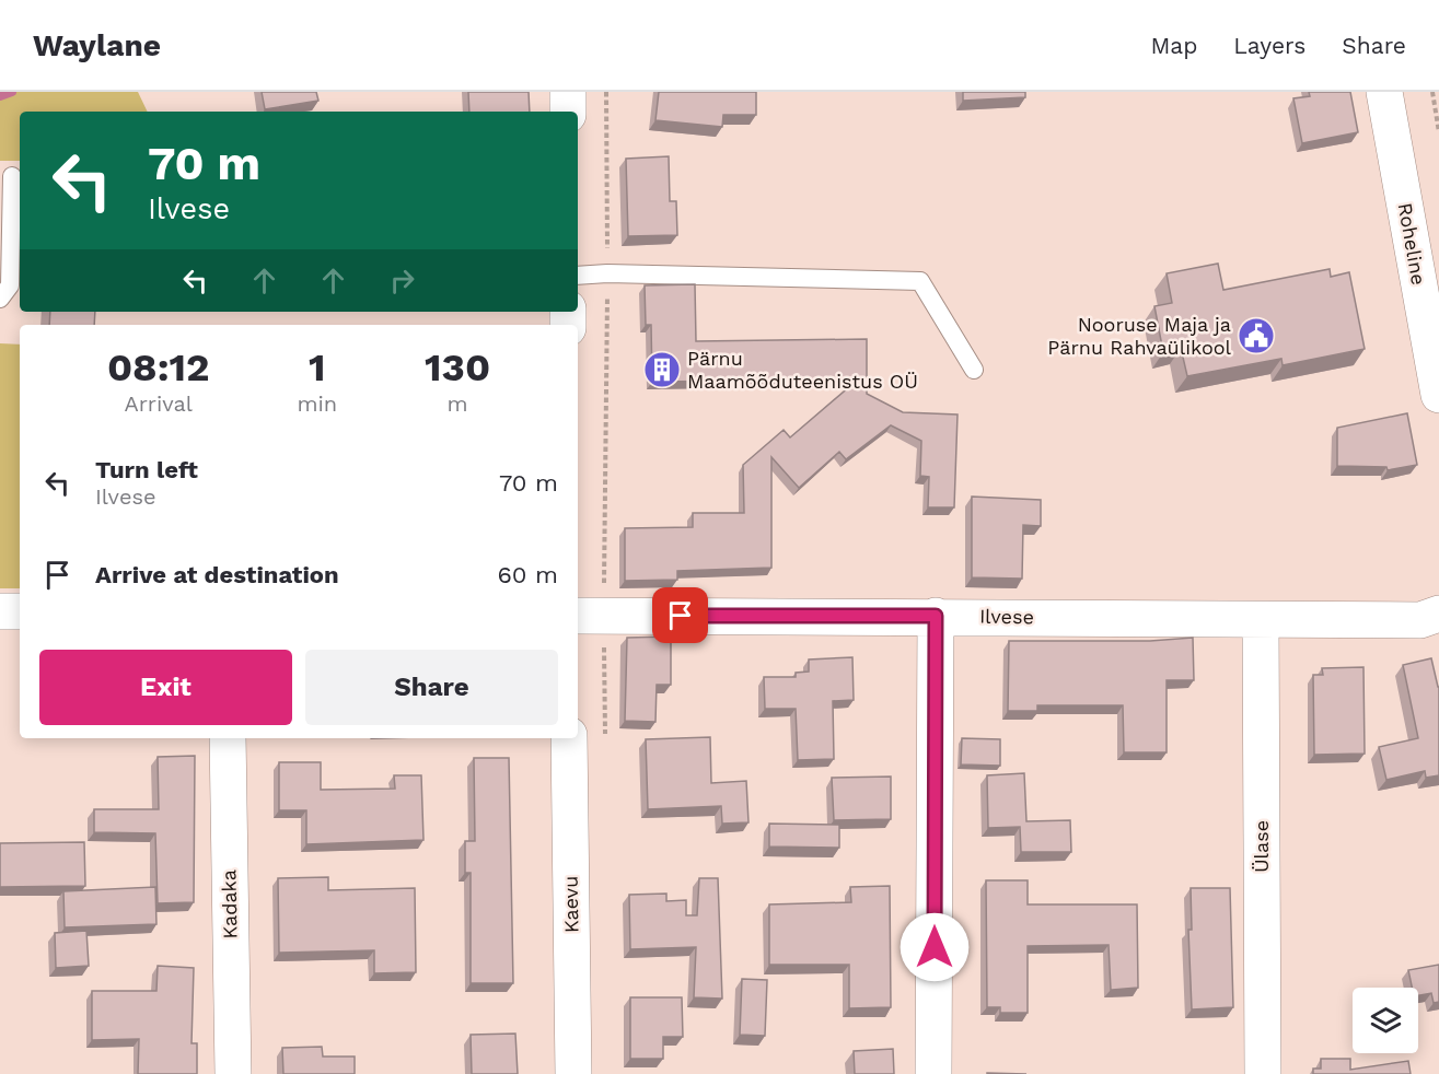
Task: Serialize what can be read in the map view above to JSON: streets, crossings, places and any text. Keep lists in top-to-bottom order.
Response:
{
  "streets": {
    "street": [
      "Roheline",
      "Ilvese",
      "Ülase",
      "Kadaka",
      "Kaevu"
    ]
  },
  "crossings": [
    ["Ilvese", "Ülase"]
  ],
  "places": {
    "public building": ["Nooruse Maja ja Pärnu Rahvaülikool"],
    "building": ["Pärnu Maamõõduteenistus OÜ"]
  },
  "page": {
    "header": "Waylane",
    "nav": ["Map", "Layers", "Share"],
    "turn": ["70 m", "Ilvese"],
    "eta": [
      "08:12",
      "Arrival",
      "1",
      "min",
      "130",
      "m"
    ],
    "list": [
      {
        "name": "Turn left",
        "note": "Ilvese",
        "value": "70 m"
      },
      {
        "name": "Arrive at destination",
        "value": "60 m"
      }
    ],
    "buttons": ["Exit", "Share"]
  }
}
